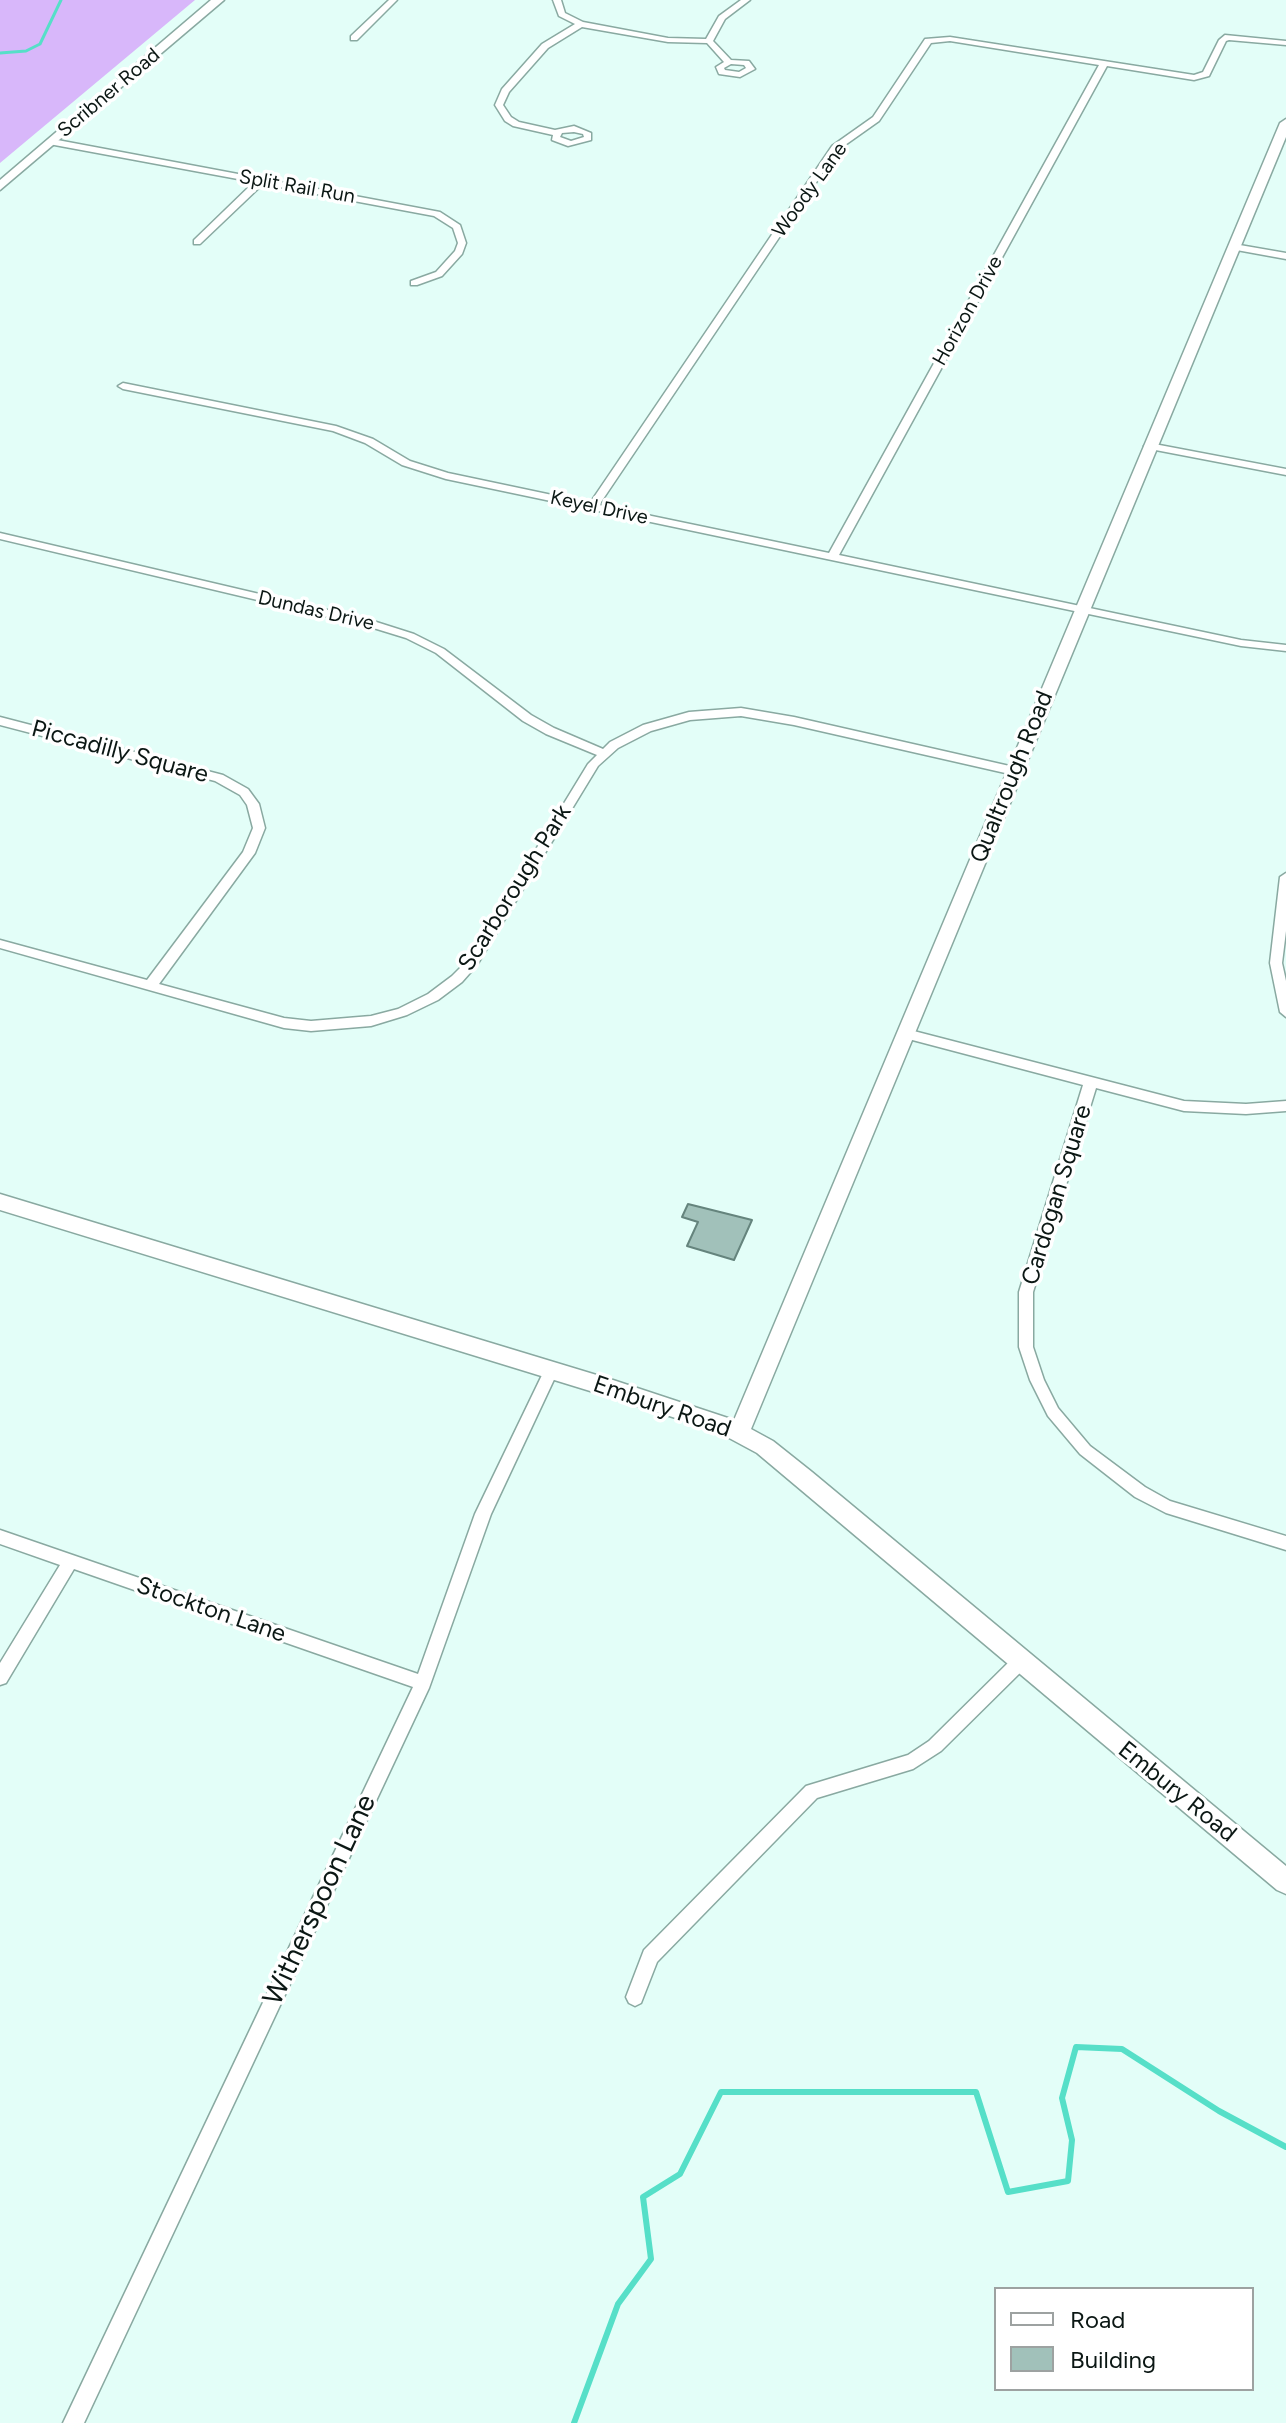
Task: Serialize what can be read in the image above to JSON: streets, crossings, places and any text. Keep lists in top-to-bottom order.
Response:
{
  "streets": {
    "street": [
      "Scribner Road",
      "Split Rail Run",
      "Woody Lane",
      "Horizon Drive",
      "Keyel Drive",
      "Dundas Drive",
      "Piccadilly Square",
      "Qualtrough Road",
      "Scarborough Park",
      "Cardogan Square",
      "Embury Road",
      "Stockton Lane",
      "Witherspoon Lane"
    ]
  },
  "crossings": [
    ["Scribner Road", "Split Rail Run"],
    ["Woody Lane", "Horizon Drive"],
    ["Woody Lane", "Keyel Drive"],
    ["Horizon Drive", "Keyel Drive"],
    ["Keyel Drive", "Qualtrough Road"],
    ["Dundas Drive", "Scarborough Park"],
    ["Piccadilly Square", "Scarborough Park"],
    ["Qualtrough Road", "Scarborough Park"],
    ["Qualtrough Road", "Embury Road"],
    ["Embury Road", "Witherspoon Lane"],
    ["Stockton Lane", "Witherspoon Lane"]
  ],
  "legend": ["Road", "Building"]
}
